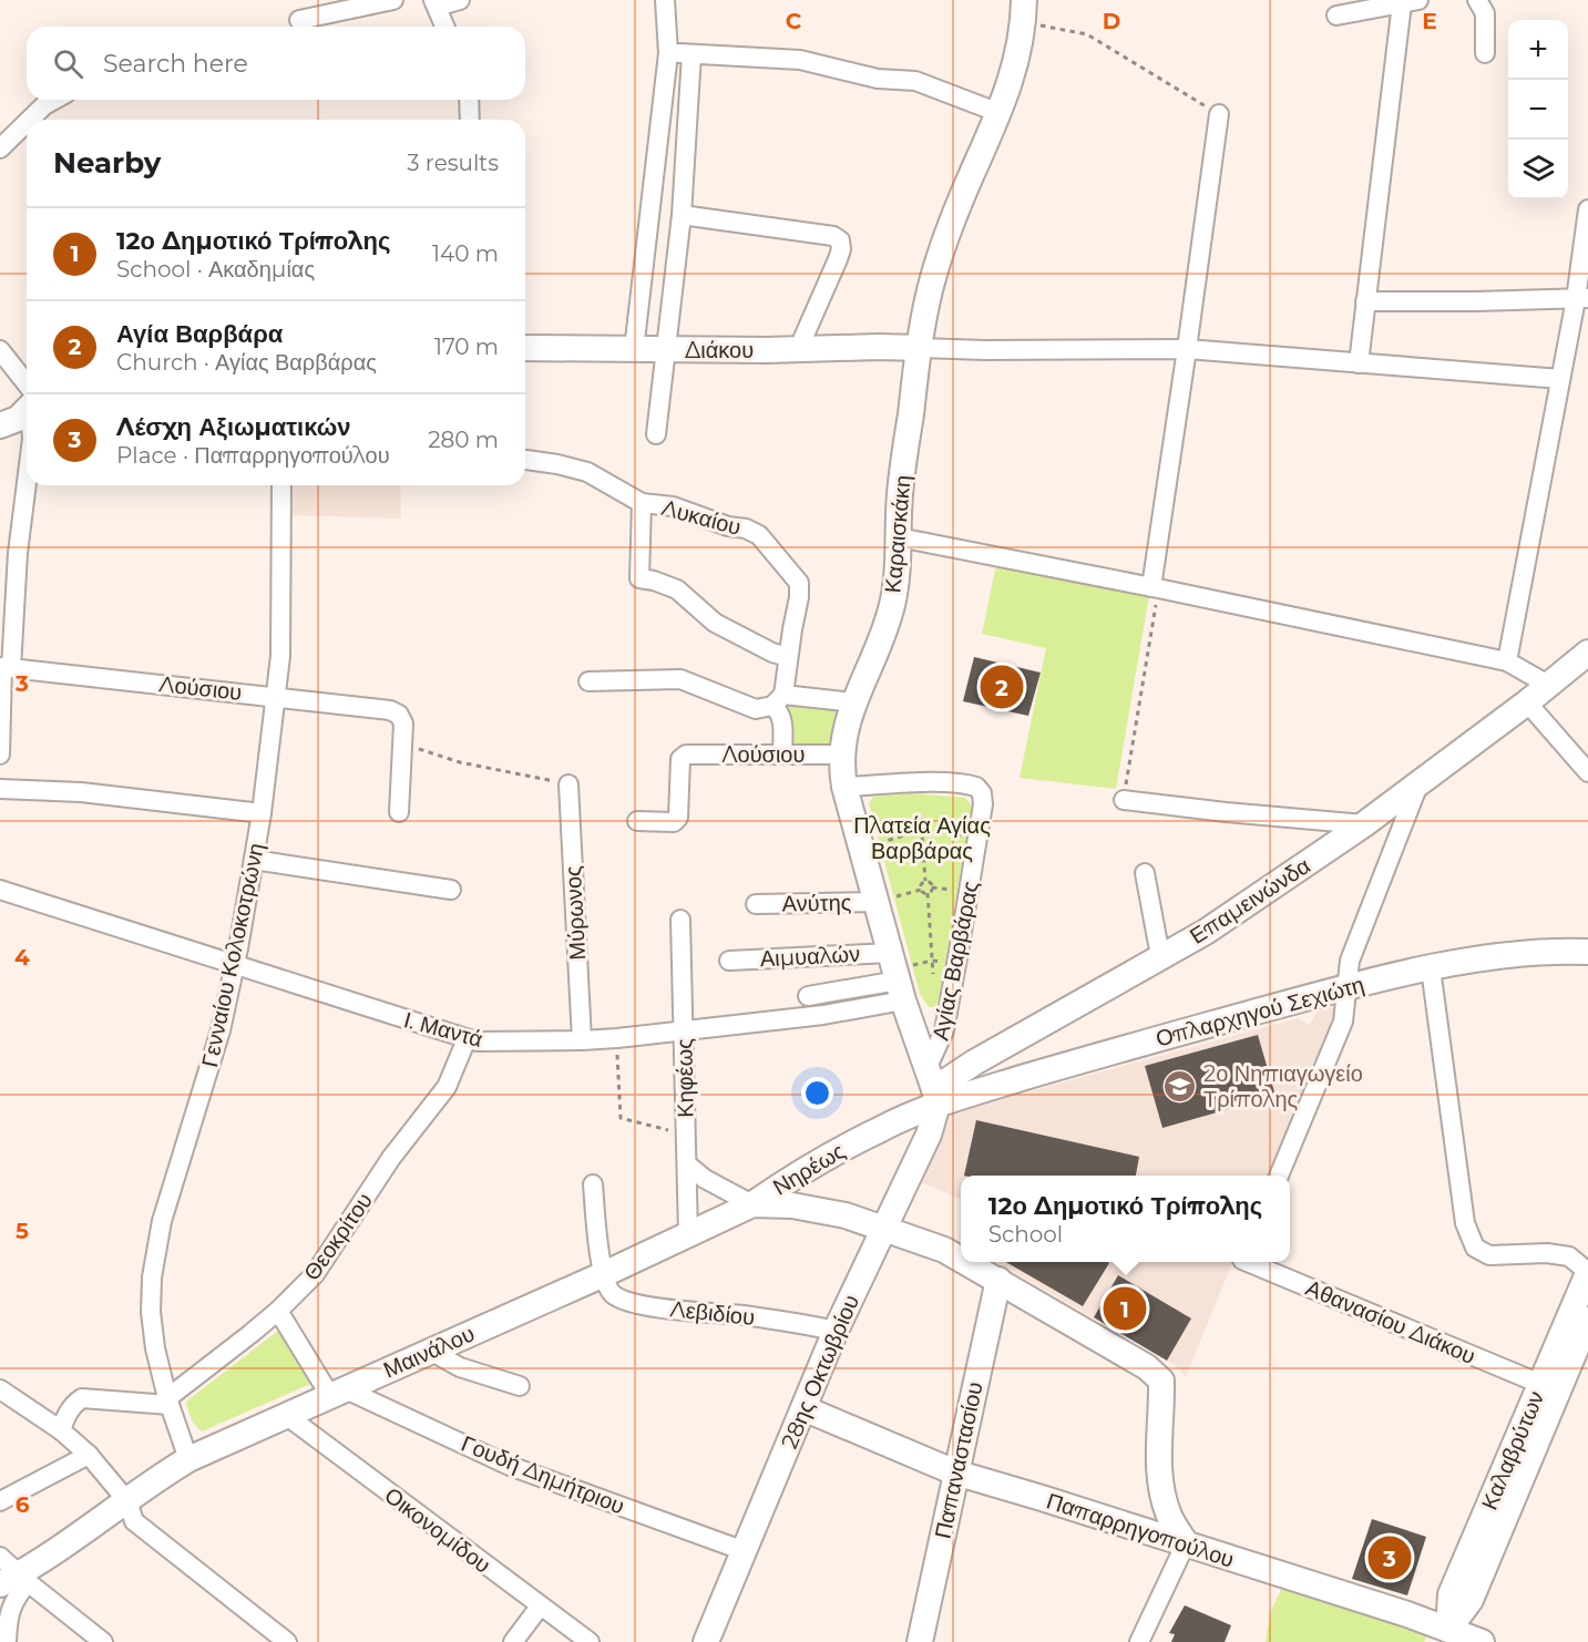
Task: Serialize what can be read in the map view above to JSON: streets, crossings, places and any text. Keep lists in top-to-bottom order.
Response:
{
  "streets": {
    "street": [
      "Διάκου",
      "Λυκαίου",
      "Καραισκάκη",
      "Λούσιου",
      "Επαμεινώνδα",
      "Ανύτης",
      "Μύρωνος",
      "Γενναίου Κολοκοτρώνη",
      "Αιμυαλών",
      "Αγίας Βαρβάρας",
      "Οπλαρχηγού Σεχιώτη",
      "Ι. Μαντά",
      "Κηφέως",
      "Νηρέως",
      "Θεοκρίτου",
      "Λεβιδίου",
      "Αθανασίου Διάκου",
      "Μαινάλου",
      "28ης Οκτωβρίου",
      "Καλαβρύτων",
      "Παπαναστασίου",
      "Γουδή Δημήτριου",
      "Οικονομίδου",
      "Παπαρρηγοπούλου"
    ]
  },
  "crossings": [
    ["Διάκου", "Καραισκάκη"],
    ["Καραισκάκη", "Λούσιου"],
    ["Καραισκάκη", "Επαμεινώνδα"],
    ["Καραισκάκη", "Ανύτης"],
    ["Καραισκάκη", "Αιμυαλών"],
    ["Καραισκάκη", "Αγίας Βαρβάρας"],
    ["Καραισκάκη", "Οπλαρχηγού Σεχιώτη"],
    ["Καραισκάκη", "Ι. Μαντά"],
    ["Καραισκάκη", "Νηρέως"],
    ["Καραισκάκη", "28ης Οκτωβρίου"],
    ["Λούσιου", "Γενναίου Κολοκοτρώνη"],
    ["Επαμεινώνδα", "Αγίας Βαρβάρας"],
    ["Επαμεινώνδα", "Οπλαρχηγού Σεχιώτη"],
    ["Επαμεινώνδα", "Νηρέως"],
    ["Επαμεινώνδα", "28ης Οκτωβρίου"],
    ["Μύρωνος", "Ι. Μαντά"],
    ["Γενναίου Κολοκοτρώνη", "Ι. Μαντά"],
    ["Γενναίου Κολοκοτρώνη", "Θεοκρίτου"],
    ["Γενναίου Κολοκοτρώνη", "Μαινάλου"],
    ["Αιμυαλών", "Ι. Μαντά"],
    ["Αγίας Βαρβάρας", "Οπλαρχηγού Σεχιώτη"],
    ["Αγίας Βαρβάρας", "Νηρέως"],
    ["Αγίας Βαρβάρας", "28ης Οκτωβρίου"],
    ["Οπλαρχηγού Σεχιώτη", "Νηρέως"],
    ["Οπλαρχηγού Σεχιώτη", "28ης Οκτωβρίου"],
    ["Ι. Μαντά", "Κηφέως"],
    ["Ι. Μαντά", "Θεοκρίτου"],
    ["Κηφέως", "Νηρέως"],
    ["Κηφέως", "Μαινάλου"],
    ["Νηρέως", "Μαινάλου"],
    ["Νηρέως", "28ης Οκτωβρίου"],
    ["Λεβιδίου", "Μαινάλου"],
    ["Λεβιδίου", "28ης Οκτωβρίου"],
    ["Αθανασίου Διάκου", "Καλαβρύτων"],
    ["Μαινάλου", "28ης Οκτωβρίου"],
    ["Μαινάλου", "Παπαναστασίου"],
    ["Μαινάλου", "Γουδή Δημήτριου"],
    ["Μαινάλου", "Οικονομίδου"],
    ["Μαινάλου", "Παπαρρηγοπούλου"],
    ["28ης Οκτωβρίου", "Γουδή Δημήτριου"],
    ["28ης Οκτωβρίου", "Παπαρρηγοπούλου"],
    ["Καλαβρύτων", "Παπαρρηγοπούλου"],
    ["Παπαναστασίου", "Παπαρρηγοπούλου"]
  ],
  "parks": ["Πλατεία Αγίας Βαρβάρας"],
  "places": {
    "school or university": ["2ο Νηπιαγωγείο Τρίπολης"]
  },
  "page": {
    "map_buttons": ["+", "−"],
    "search": "Search here",
    "heading": ["Nearby", "3 results"],
    "list": [
      {
        "mark": "1",
        "name": "12ο Δημοτικό Τρίπολης",
        "note": "School · Ακαδημίας",
        "value": "140 m"
      },
      {
        "mark": "2",
        "name": "Αγία Βαρβάρα",
        "note": "Church · Αγίας Βαρβάρας",
        "value": "170 m"
      },
      {
        "mark": "3",
        "name": "Λέσχη Αξιωματικών",
        "note": "Place · Παπαρρηγοπούλου",
        "value": "280 m"
      }
    ],
    "pins": ["2", "1", "3"],
    "popup": ["12ο Δημοτικό Τρίπολης", "School"]
  },
  "grid": {
    "columns": ["C", "D", "E"],
    "rows": [
      "3",
      "4",
      "5",
      "6"
    ]
  }
}
